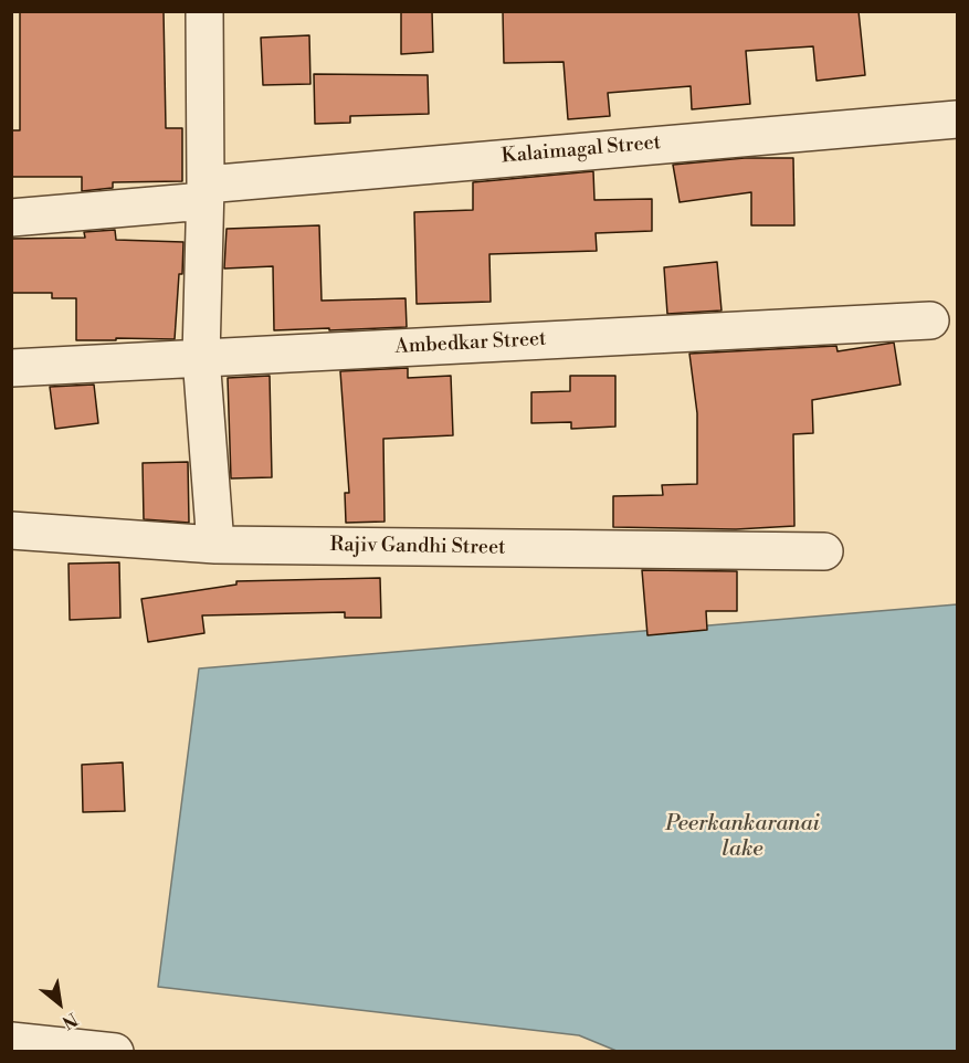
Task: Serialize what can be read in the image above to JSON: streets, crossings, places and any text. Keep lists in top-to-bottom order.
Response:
{
  "streets": {
    "street": ["Kalaimagal Street", "Ambedkar Street", "Rajiv Gandhi Street"]
  },
  "water": ["Peerkankaranai lake"],
  "north": "bottom right"
}
